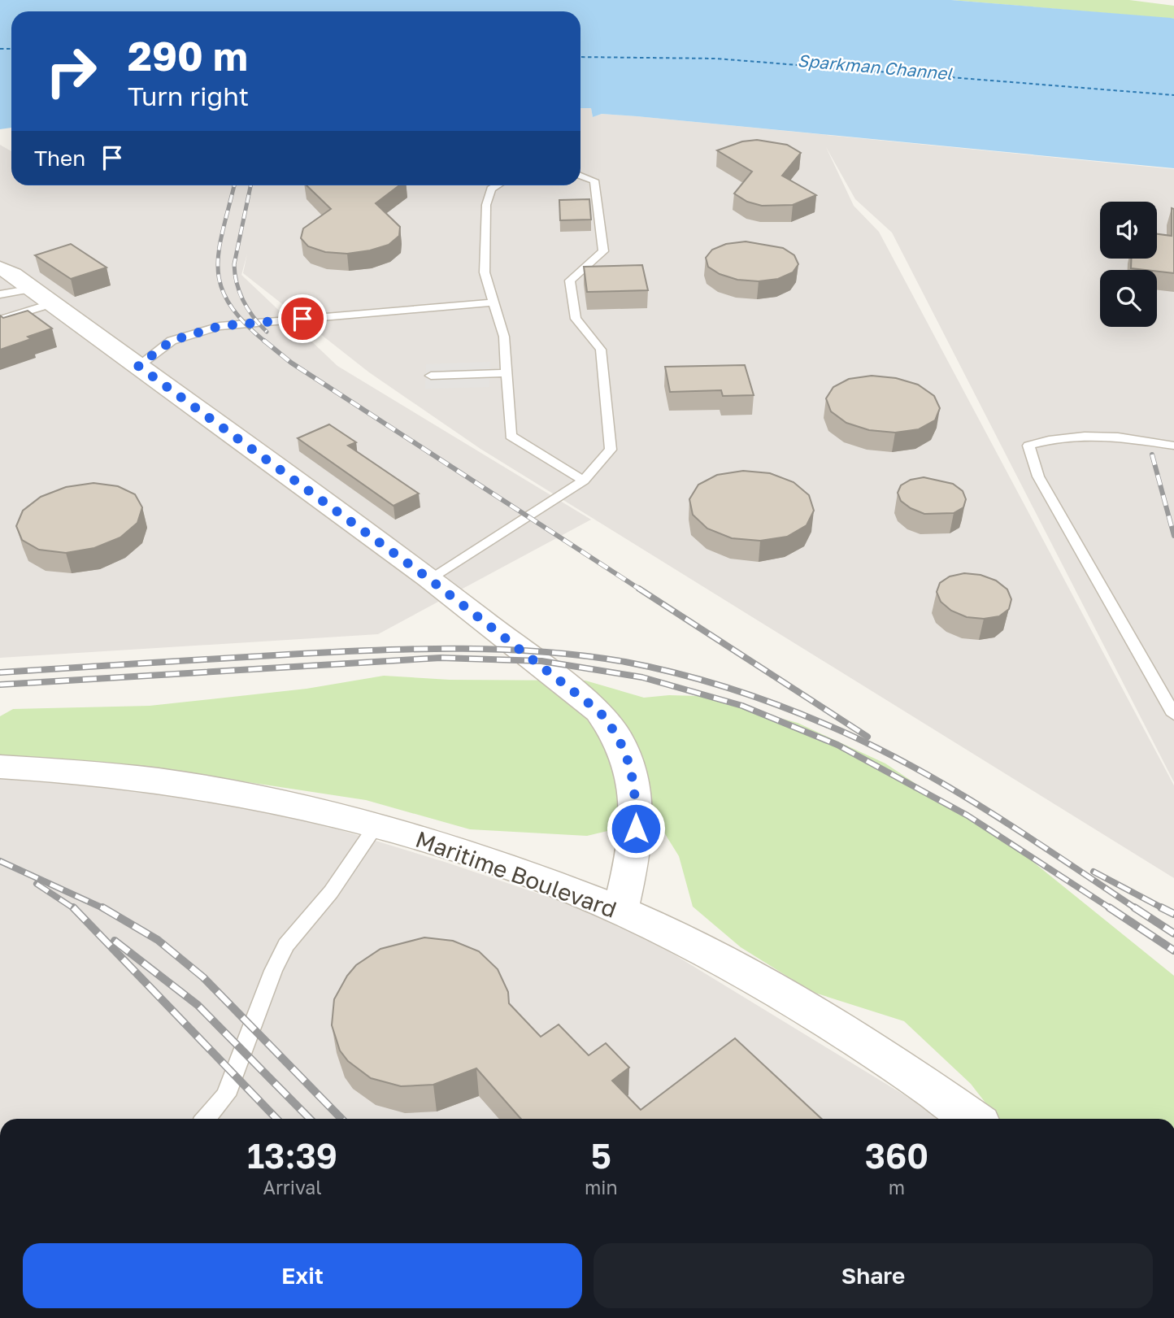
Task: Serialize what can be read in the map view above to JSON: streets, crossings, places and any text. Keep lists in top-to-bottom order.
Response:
{
  "streets": {
    "street": ["Maritime Boulevard"]
  },
  "water": ["Sparkman Channel"],
  "page": {
    "turn": ["290 m", "Turn right"],
    "then": "Then",
    "eta": [
      "13:39",
      "Arrival",
      "5",
      "min",
      "360",
      "m"
    ],
    "buttons": ["Exit", "Share"]
  }
}
